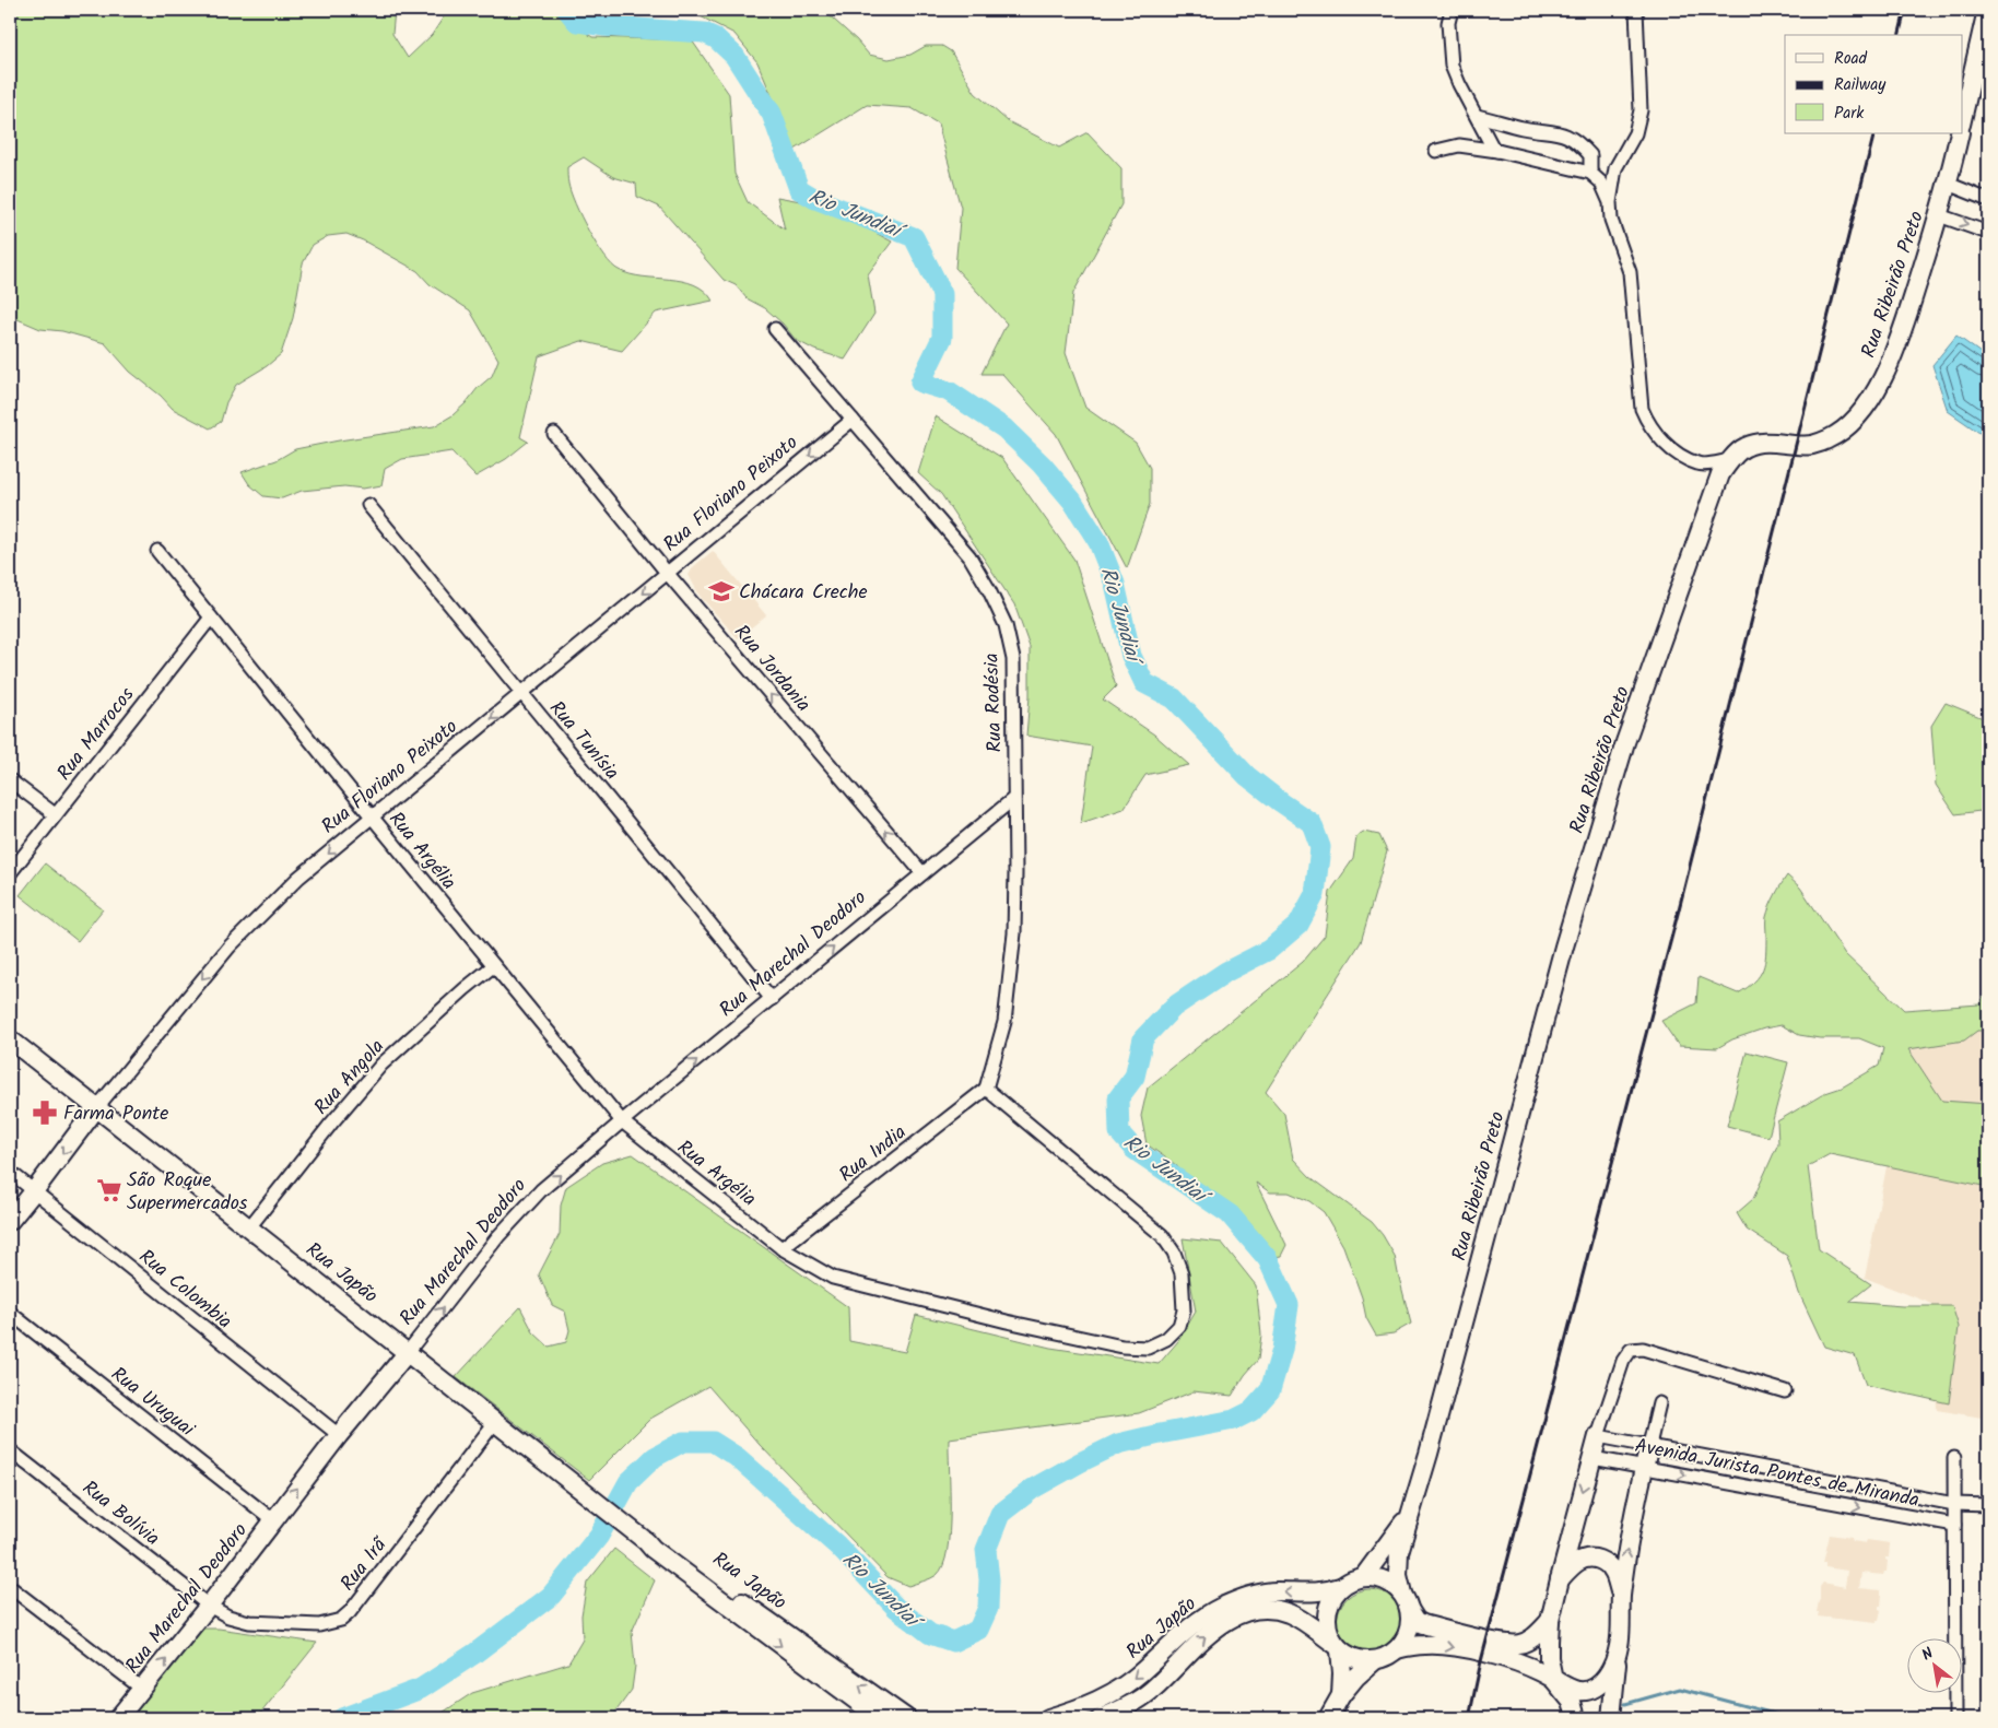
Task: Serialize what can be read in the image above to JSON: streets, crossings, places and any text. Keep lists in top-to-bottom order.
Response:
{
  "streets": {
    "street": [
      "Rua Ribeirão Preto",
      "Rua Floriano Peixoto",
      "Rua Jordania",
      "Rua Rodésia",
      "Rua Marrocos",
      "Rua Tunísia",
      "Rua Argélia",
      "Rua Marechal Deodoro",
      "Rua Angola",
      "Rua India",
      "Rua Japão",
      "Rua Colombia",
      "Rua Uruguai",
      "Avenida Jurista Pontes de Miranda",
      "Rua Bolívia",
      "Rua Irã"
    ]
  },
  "crossings": [
    ["Rua Ribeirão Preto", "Rua Japão"],
    ["Rua Floriano Peixoto", "Rua Jordania"],
    ["Rua Floriano Peixoto", "Rua Rodésia"],
    ["Rua Floriano Peixoto", "Rua Tunísia"],
    ["Rua Floriano Peixoto", "Rua Argélia"],
    ["Rua Floriano Peixoto", "Rua Japão"],
    ["Rua Floriano Peixoto", "Rua Colombia"],
    ["Rua Jordania", "Rua Marechal Deodoro"],
    ["Rua Rodésia", "Rua Argélia"],
    ["Rua Rodésia", "Rua Marechal Deodoro"],
    ["Rua Rodésia", "Rua India"],
    ["Rua Marrocos", "Rua Argélia"],
    ["Rua Tunísia", "Rua Marechal Deodoro"],
    ["Rua Argélia", "Rua Marechal Deodoro"],
    ["Rua Argélia", "Rua Angola"],
    ["Rua Argélia", "Rua India"],
    ["Rua Marechal Deodoro", "Rua Japão"],
    ["Rua Marechal Deodoro", "Rua Colombia"],
    ["Rua Marechal Deodoro", "Rua Uruguai"],
    ["Rua Marechal Deodoro", "Rua Bolívia"],
    ["Rua Marechal Deodoro", "Rua Irã"],
    ["Rua Angola", "Rua Japão"],
    ["Rua Japão", "Rua Irã"],
    ["Rua Bolívia", "Rua Irã"]
  ],
  "one_way": ["Rua Floriano Peixoto", "Rua Jordania", "Rua Marechal Deodoro"],
  "water": ["Rio Jundiaí"],
  "places": {
    "school or university": ["Chácara Creche"],
    "pharmacy": ["Farma Ponte"],
    "supermarket": ["São Roque Supermercados"]
  },
  "legend": ["Road", "Railway", "Park"],
  "north": "top left"
}
